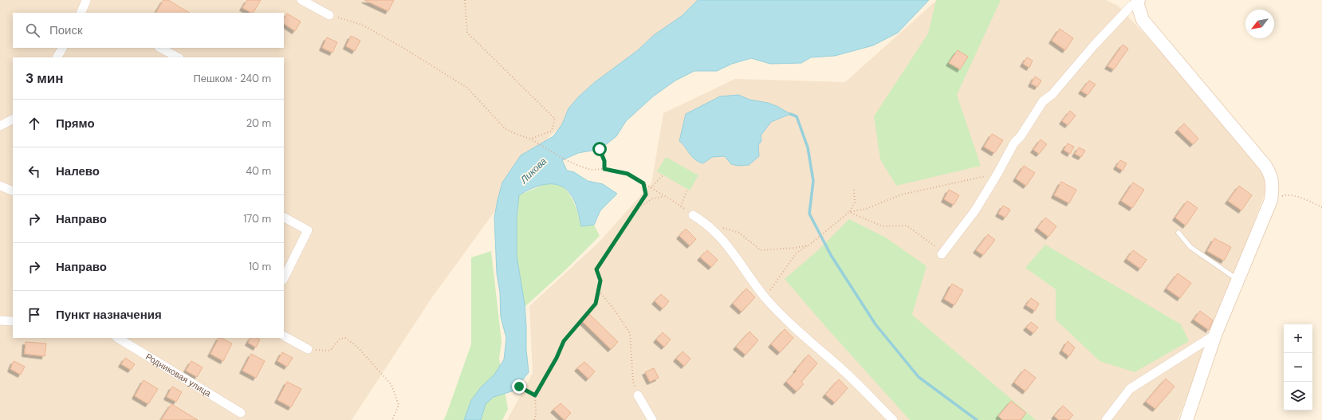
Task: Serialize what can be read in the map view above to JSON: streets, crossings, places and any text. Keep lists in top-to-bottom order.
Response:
{
  "streets": {
    "street": ["Родниковая улица"]
  },
  "water": ["Ликова"],
  "north": "bottom left",
  "page": {
    "search": "Поиск",
    "heading": ["3 мин", "Пешком · 240 m"],
    "list": [
      ["Прямо", "20 m"],
      ["Налево", "40 m"],
      ["Направо", "170 m"],
      ["Направо", "10 m"],
      "Пункт назначения"
    ],
    "map_buttons": ["+", "−"]
  }
}
